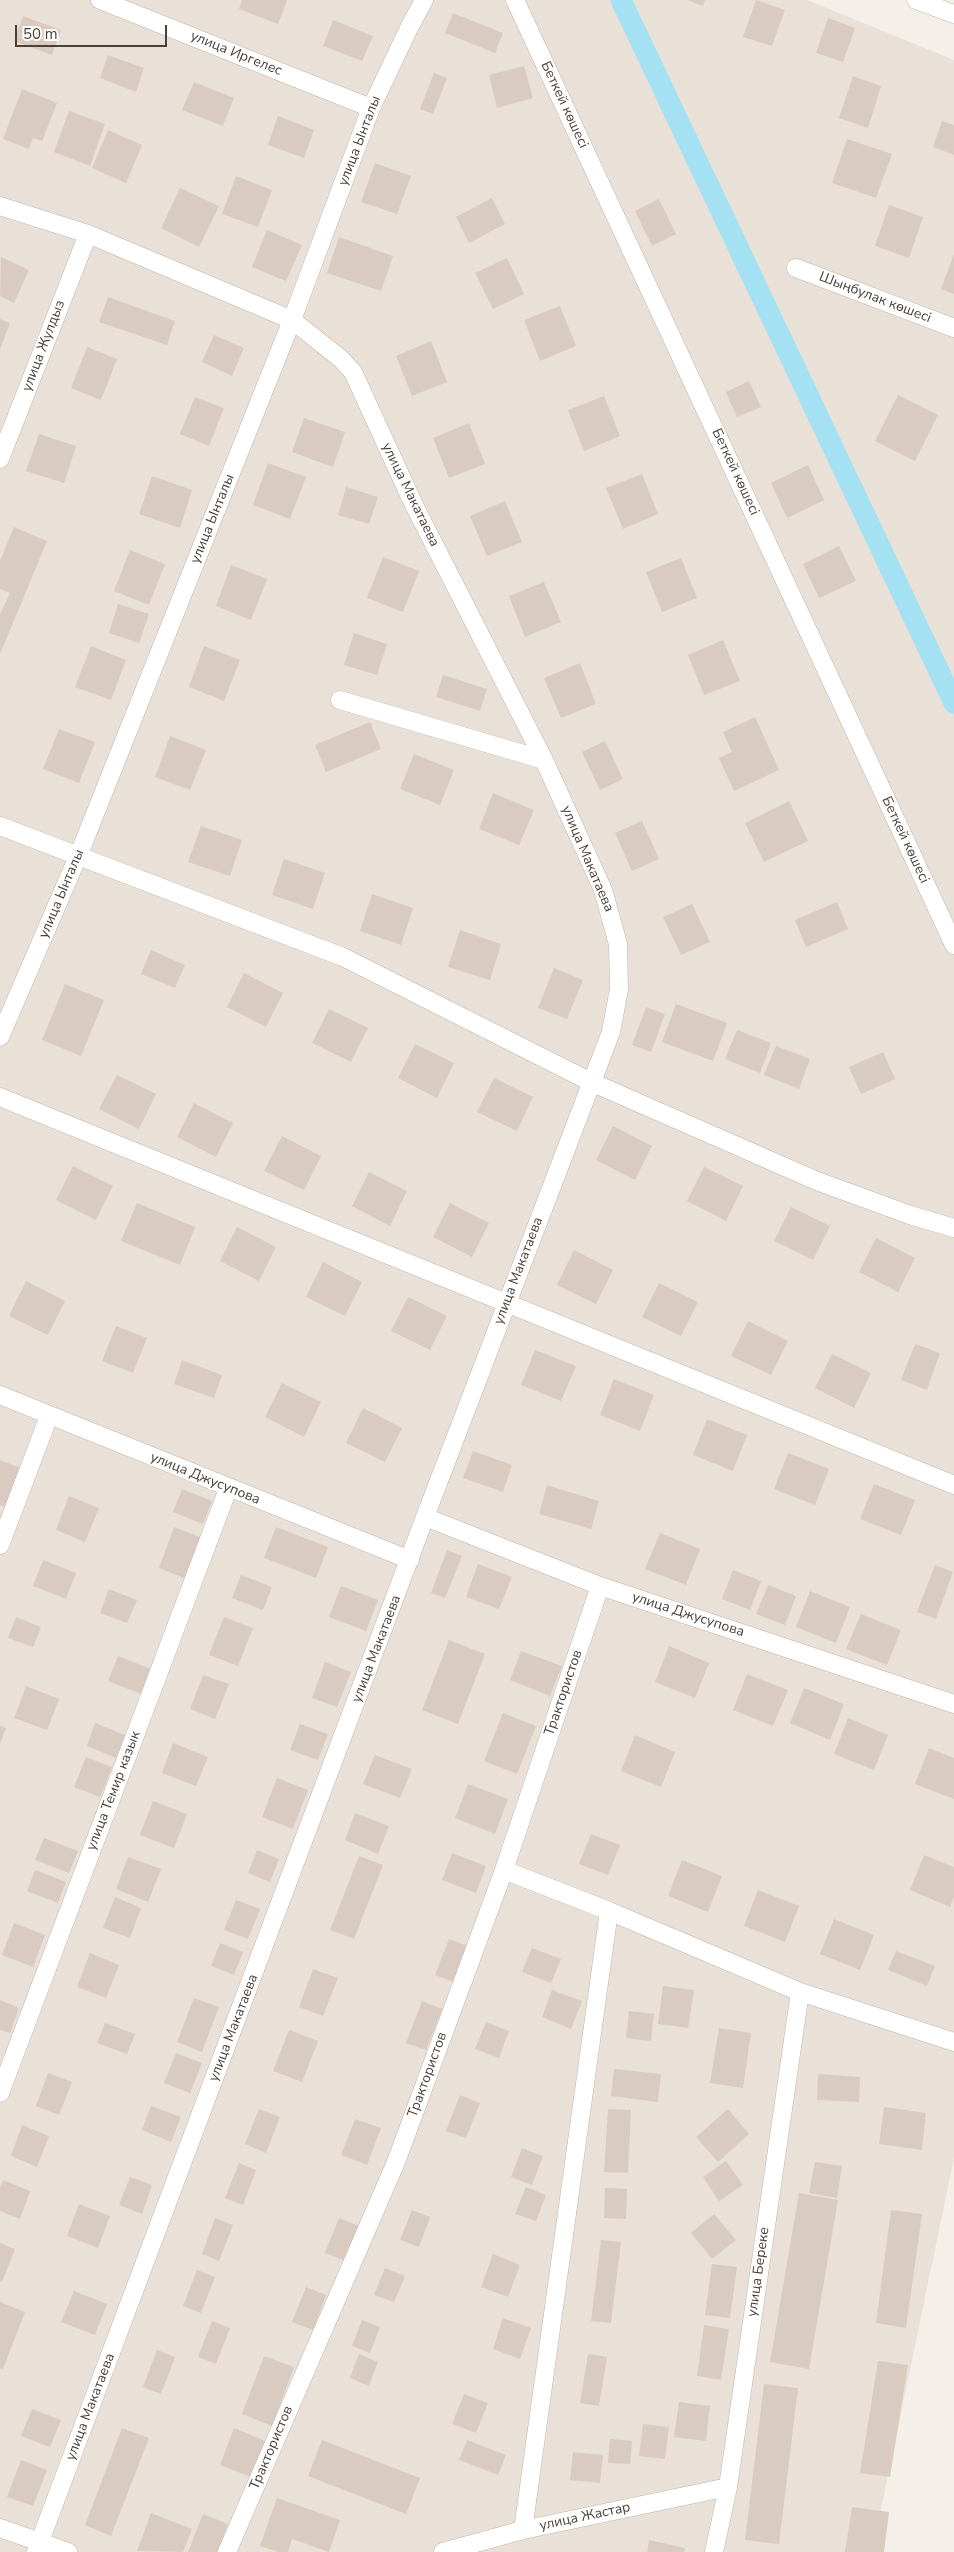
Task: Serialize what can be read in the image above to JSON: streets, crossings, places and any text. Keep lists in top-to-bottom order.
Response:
{
  "streets": {
    "street": [
      "улица Иргелес",
      "Беткей көшесі",
      "улица Ынталы",
      "Шыңбулак көшесі",
      "улица Жулдыз",
      "улица Макатаева",
      "улица Джусупова",
      "Трактористов",
      "улица Темир казык",
      "улица Береке",
      "улица Жастар"
    ]
  },
  "crossings": [
    ["улица Иргелес", "улица Ынталы"],
    ["улица Ынталы", "улица Макатаева"],
    ["улица Жулдыз", "улица Макатаева"],
    ["улица Макатаева", "улица Джусупова"],
    ["улица Джусупова", "Трактористов"],
    ["улица Джусупова", "улица Темир казык"],
    ["улица Береке", "улица Жастар"]
  ],
  "scale_bar": "50 m"
}
